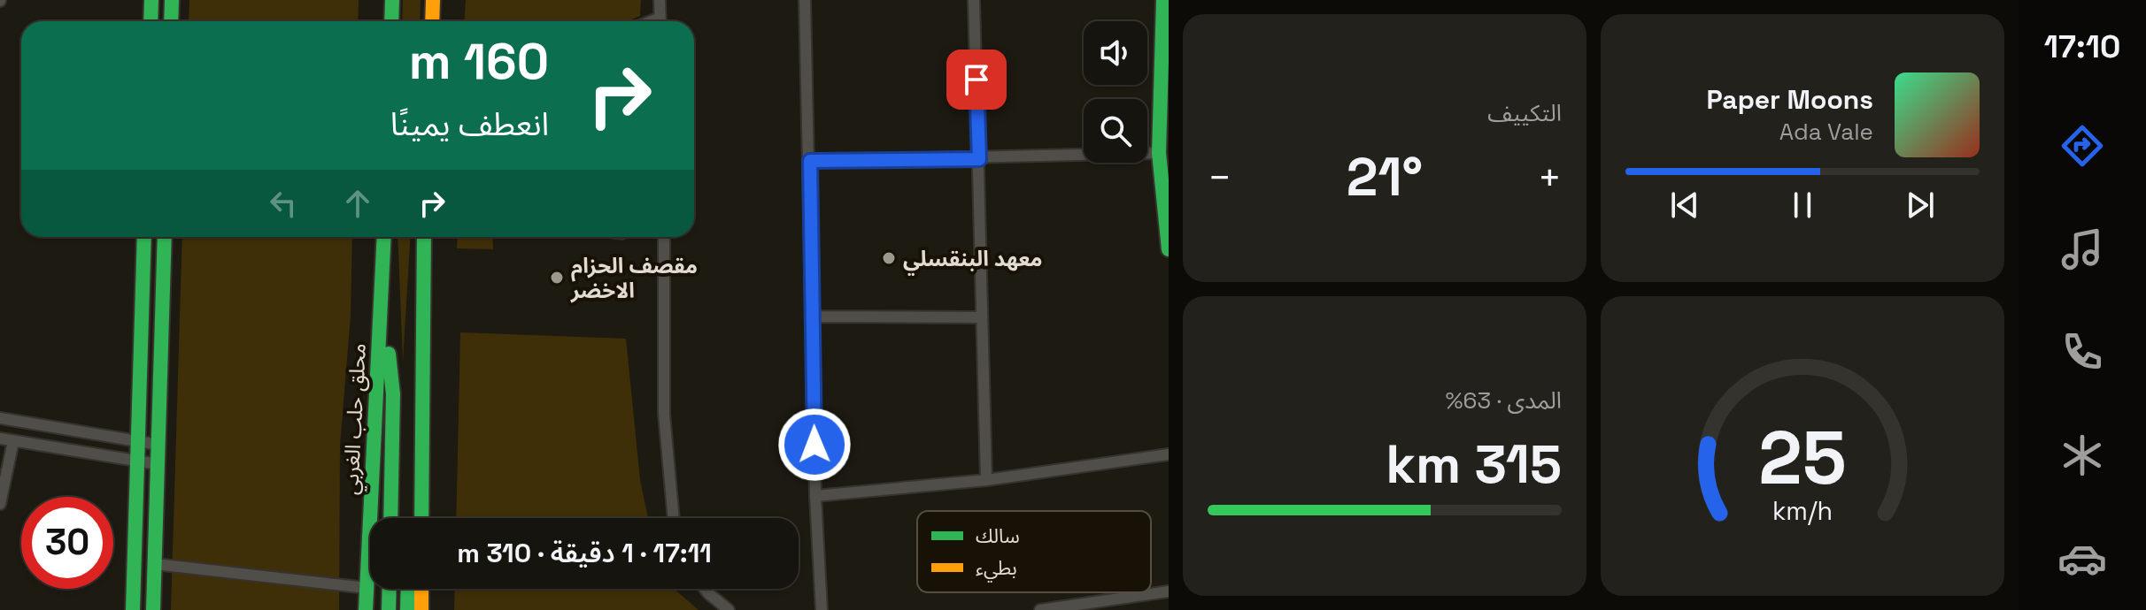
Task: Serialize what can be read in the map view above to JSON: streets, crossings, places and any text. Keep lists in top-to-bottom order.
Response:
{
  "streets": {
    "main road": ["محلق حلب الغربي"]
  },
  "places": ["معهد البنقسلي", "مقصف الحزام الاخضر"],
  "legend": ["سالك", "بطيء"],
  "page": {
    "tabs": "17:10",
    "tile": [
      "التكييف",
      ["المدى · 63%", "315 km"]
    ],
    "turn": ["160 m", "انعطف يمينًا"],
    "song": ["Paper Moons", "Ada Vale"],
    "heat": ["−", "21°", "+"],
    "limit": "30",
    "trip": "17:11 · 1 دقيقة · 310 m",
    "gauge": ["25", "km/h"]
  }
}
